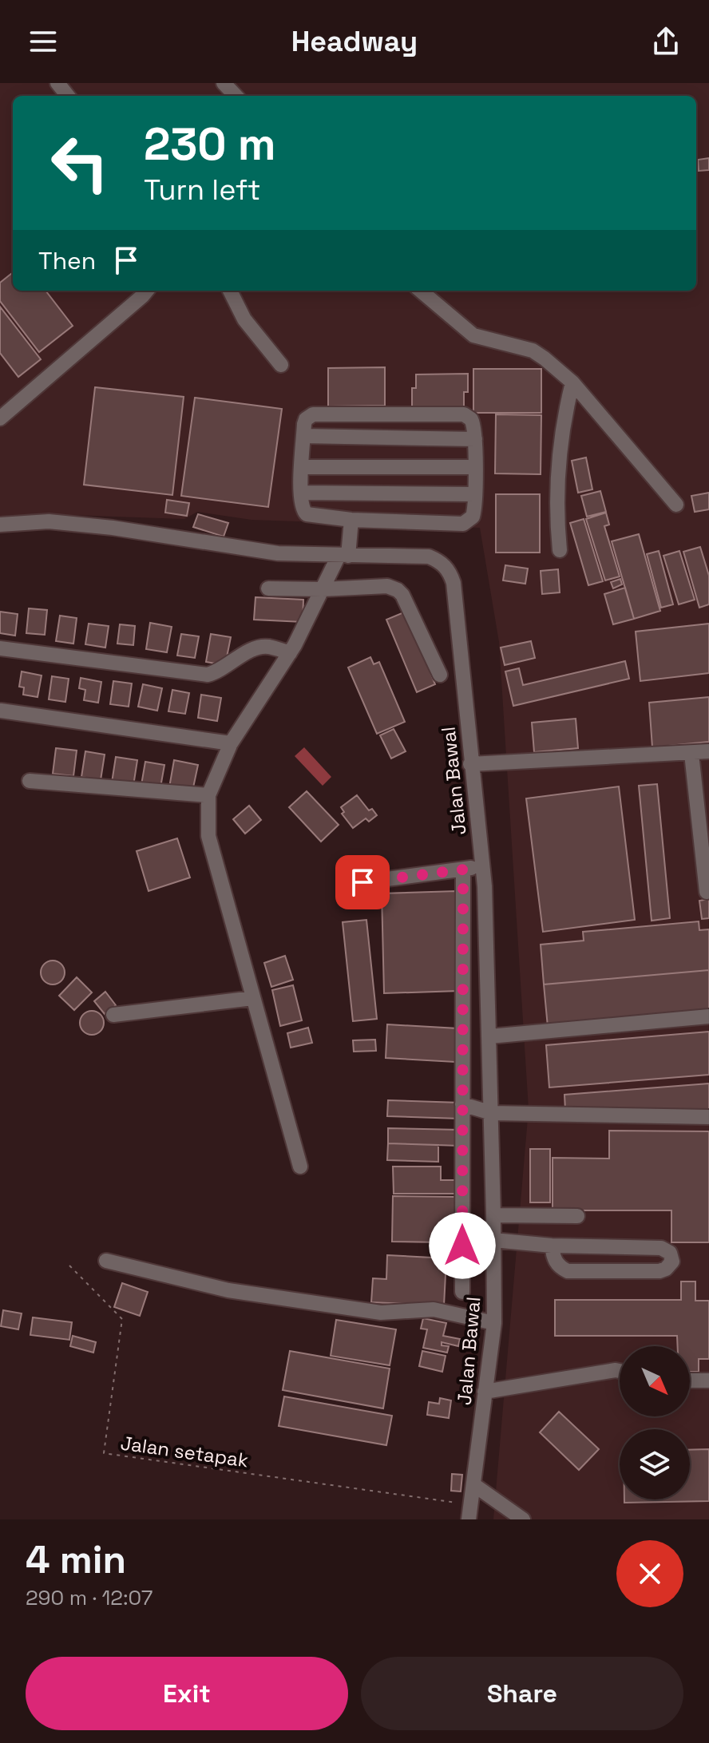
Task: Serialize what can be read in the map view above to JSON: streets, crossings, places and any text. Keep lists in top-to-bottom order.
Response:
{
  "streets": {
    "street": ["Jalan Bawal"],
    "path": ["Jalan setapak"]
  },
  "crossings": [
    ["Jalan Bawal", "Jalan setapak"]
  ],
  "north": "bottom right",
  "page": {
    "header": "Headway",
    "turn": ["230 m", "Turn left"],
    "then": "Then",
    "heading": ["4 min", "290 m · 12:07"],
    "buttons": ["Exit", "Share"]
  }
}
